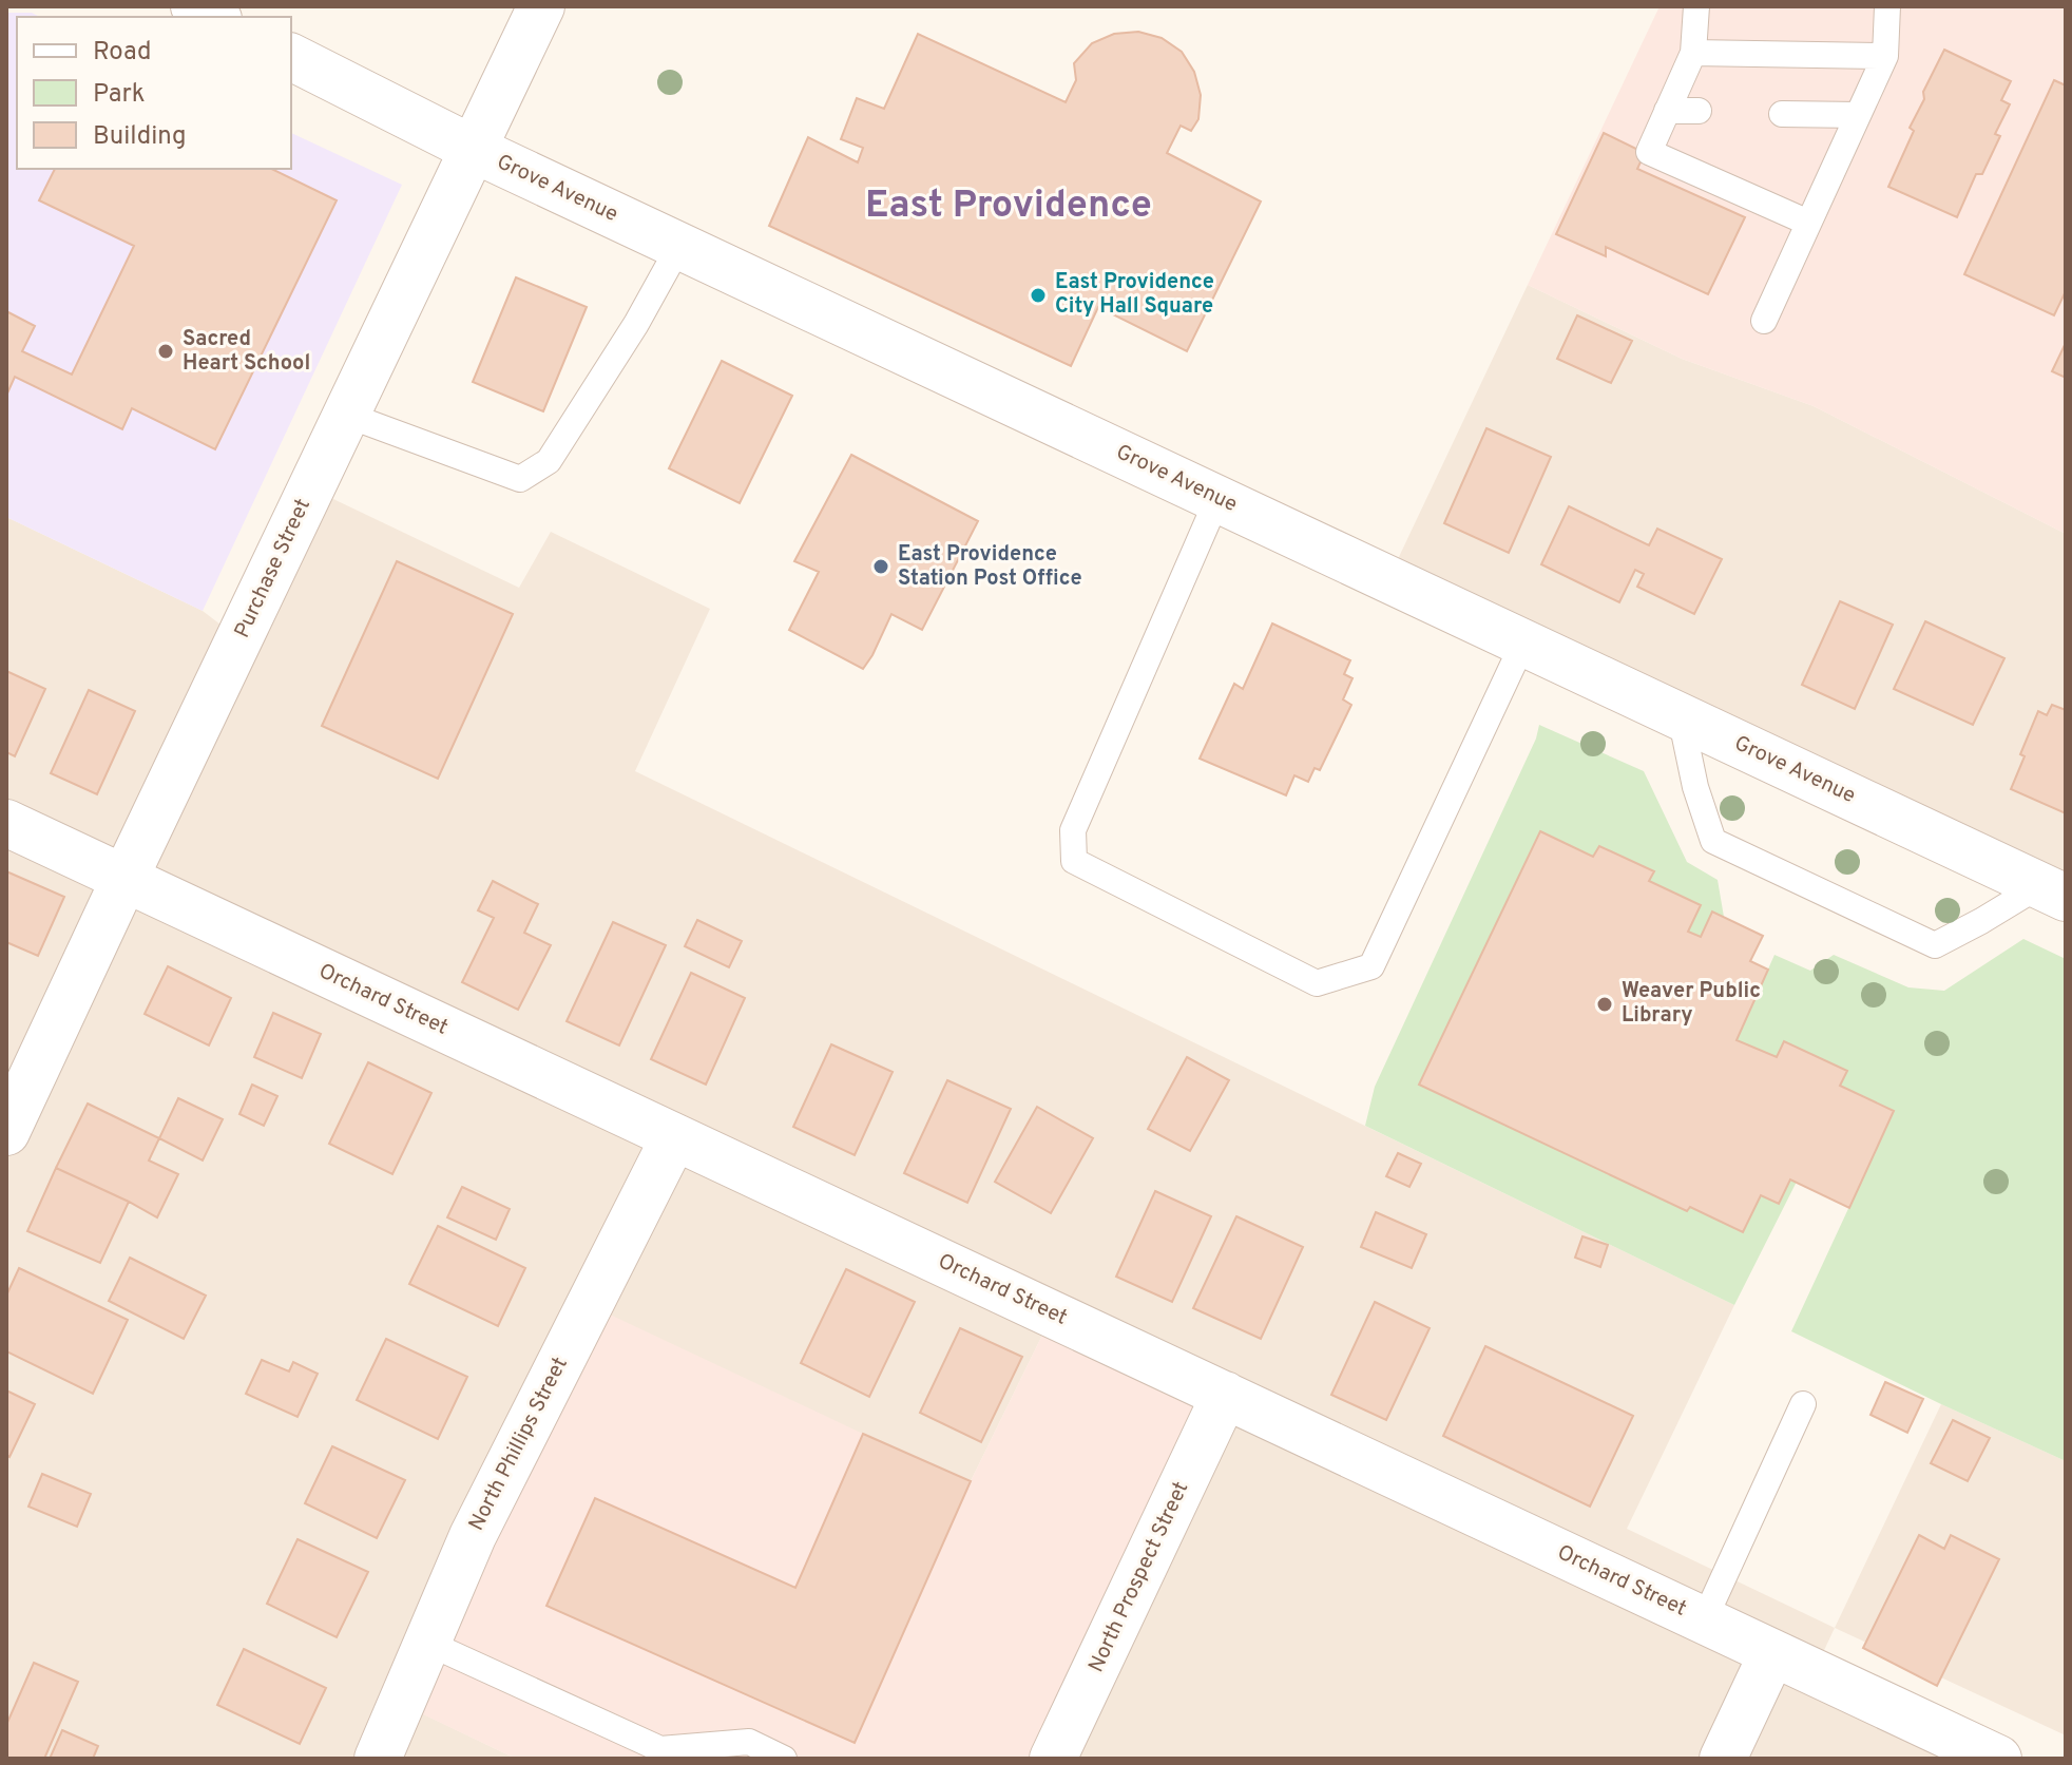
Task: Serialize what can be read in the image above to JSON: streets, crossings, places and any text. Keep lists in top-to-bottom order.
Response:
{
  "streets": {
    "street": [
      "Grove Avenue",
      "Purchase Street",
      "Orchard Street",
      "North Phillips Street",
      "North Prospect Street"
    ]
  },
  "crossings": [
    ["Grove Avenue", "Purchase Street"],
    ["Purchase Street", "Orchard Street"],
    ["Orchard Street", "North Phillips Street"],
    ["Orchard Street", "North Prospect Street"]
  ],
  "districts": ["East Providence"],
  "places": [
    "East Providence City Hall Square",
    "Sacred Heart School",
    "East Providence Station Post Office",
    "Weaver Public Library"
  ],
  "legend": ["Road", "Park", "Building"]
}
